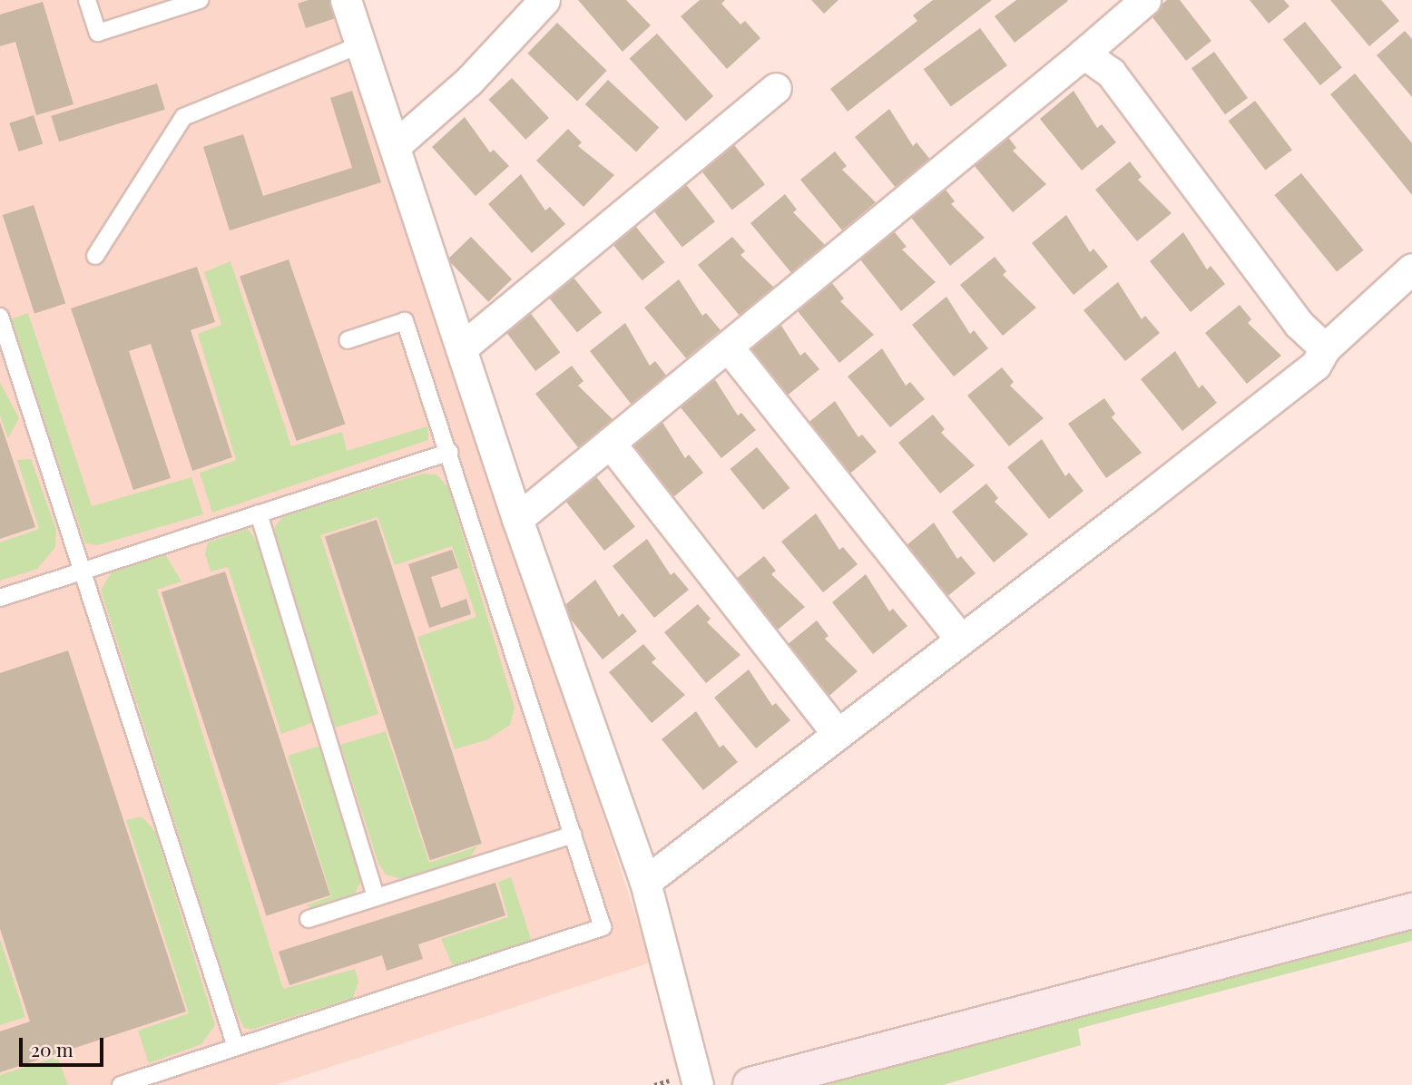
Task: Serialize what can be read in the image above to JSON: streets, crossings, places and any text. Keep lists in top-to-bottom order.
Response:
{
  "scale_bar": "20 m"
}
